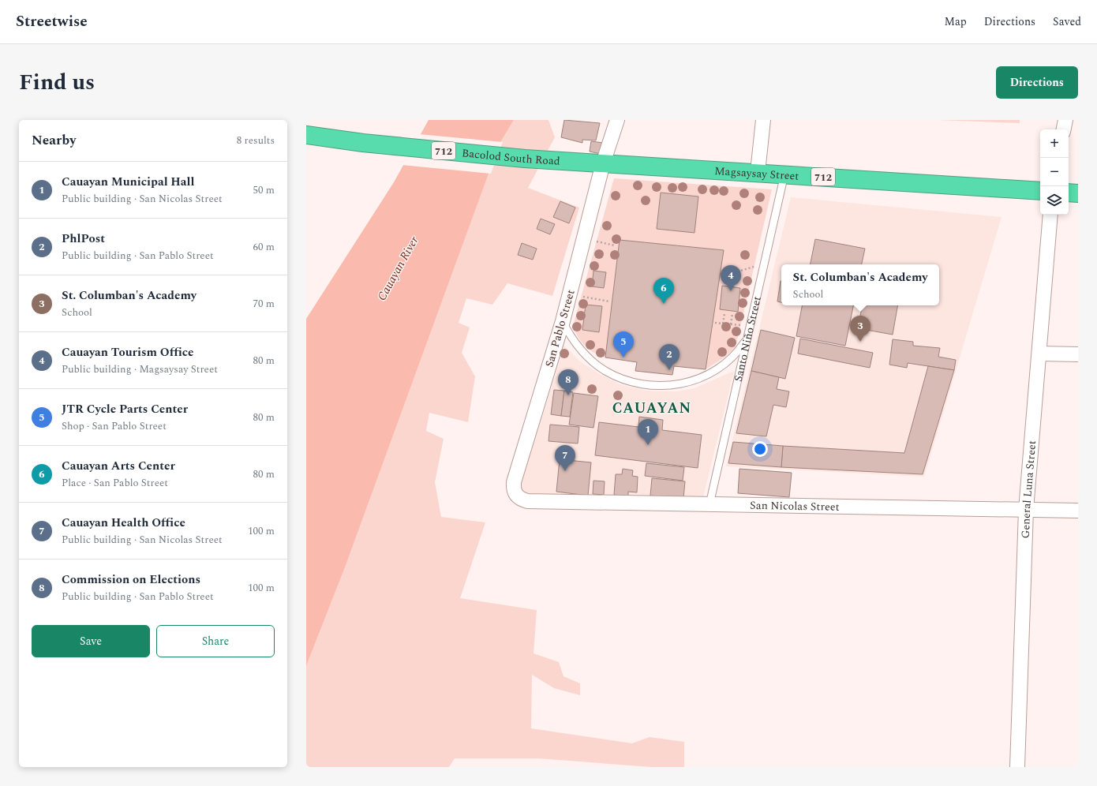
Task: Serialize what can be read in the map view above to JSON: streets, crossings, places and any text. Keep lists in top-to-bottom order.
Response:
{
  "streets": {
    "highway": ["712", "Bacolod South Road", "Magsaysay Street"],
    "street": ["San Pablo Street", "General Luna Street", "San Nicolas Street"],
    "lane": ["Santo Niño Street"]
  },
  "crossings": [
    ["Bacolod South Road", "Magsaysay Street"],
    ["Bacolod South Road", "San Pablo Street"],
    ["Magsaysay Street", "San Pablo Street"],
    ["Magsaysay Street", "Santo Niño Street"],
    ["San Pablo Street", "San Nicolas Street"],
    ["Santo Niño Street", "San Nicolas Street"],
    ["General Luna Street", "San Nicolas Street"]
  ],
  "districts": ["CAUAYAN"],
  "water": ["Cauayan River"],
  "page": {
    "header": "Streetwise",
    "nav": ["Map", "Directions", "Saved"],
    "title": "Find us",
    "buttons": [
      "Directions",
      ["Save", "Share"]
    ],
    "heading": ["Nearby", "8 results"],
    "map_buttons": ["+", "−"],
    "list": [
      {
        "mark": "1",
        "name": "Cauayan Municipal Hall",
        "note": "Public building · San Nicolas Street",
        "value": "50 m"
      },
      {
        "mark": "2",
        "name": "PhlPost",
        "note": "Public building · San Pablo Street",
        "value": "60 m"
      },
      {
        "mark": "3",
        "name": "St. Columban's Academy",
        "note": "School",
        "value": "70 m"
      },
      {
        "mark": "4",
        "name": "Cauayan Tourism Office",
        "note": "Public building · Magsaysay Street",
        "value": "80 m"
      },
      {
        "mark": "5",
        "name": "JTR Cycle Parts Center",
        "note": "Shop · San Pablo Street",
        "value": "80 m"
      },
      {
        "mark": "6",
        "name": "Cauayan Arts Center",
        "note": "Place · San Pablo Street",
        "value": "80 m"
      },
      {
        "mark": "7",
        "name": "Cauayan Health Office",
        "note": "Public building · San Nicolas Street",
        "value": "100 m"
      },
      {
        "mark": "8",
        "name": "Commission on Elections",
        "note": "Public building · San Pablo Street",
        "value": "100 m"
      }
    ],
    "popup": ["St. Columban's Academy", "School"],
    "pins": [
      "4",
      "6",
      "3",
      "5",
      "2",
      "8",
      "1",
      "7"
    ]
  }
}
